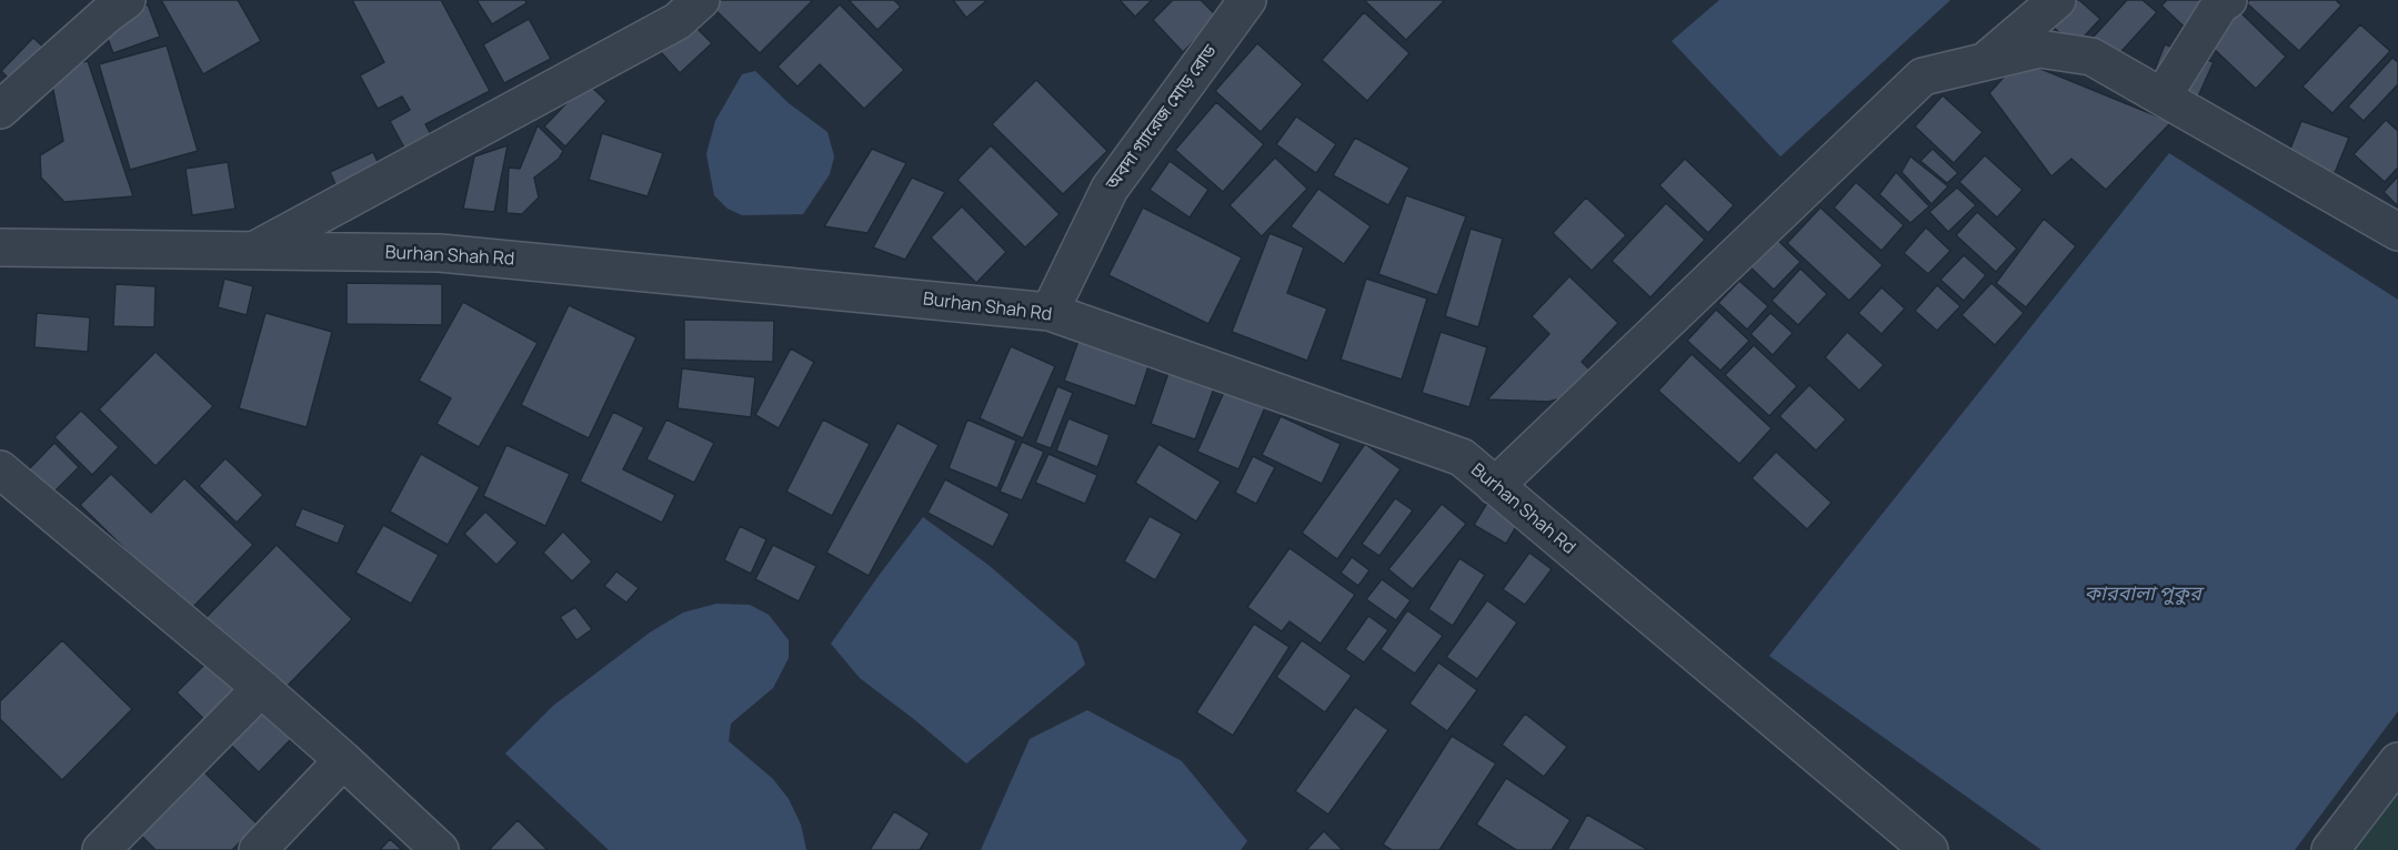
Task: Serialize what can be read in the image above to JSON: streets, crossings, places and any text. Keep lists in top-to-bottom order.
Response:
{
  "streets": {
    "street": ["অবদা গ্যারেজ মোড় রোড", "Burhan Shah Rd"]
  },
  "crossings": [
    ["অবদা গ্যারেজ মোড় রোড", "Burhan Shah Rd"]
  ],
  "water": ["কারবালা পুকুর"]
}
